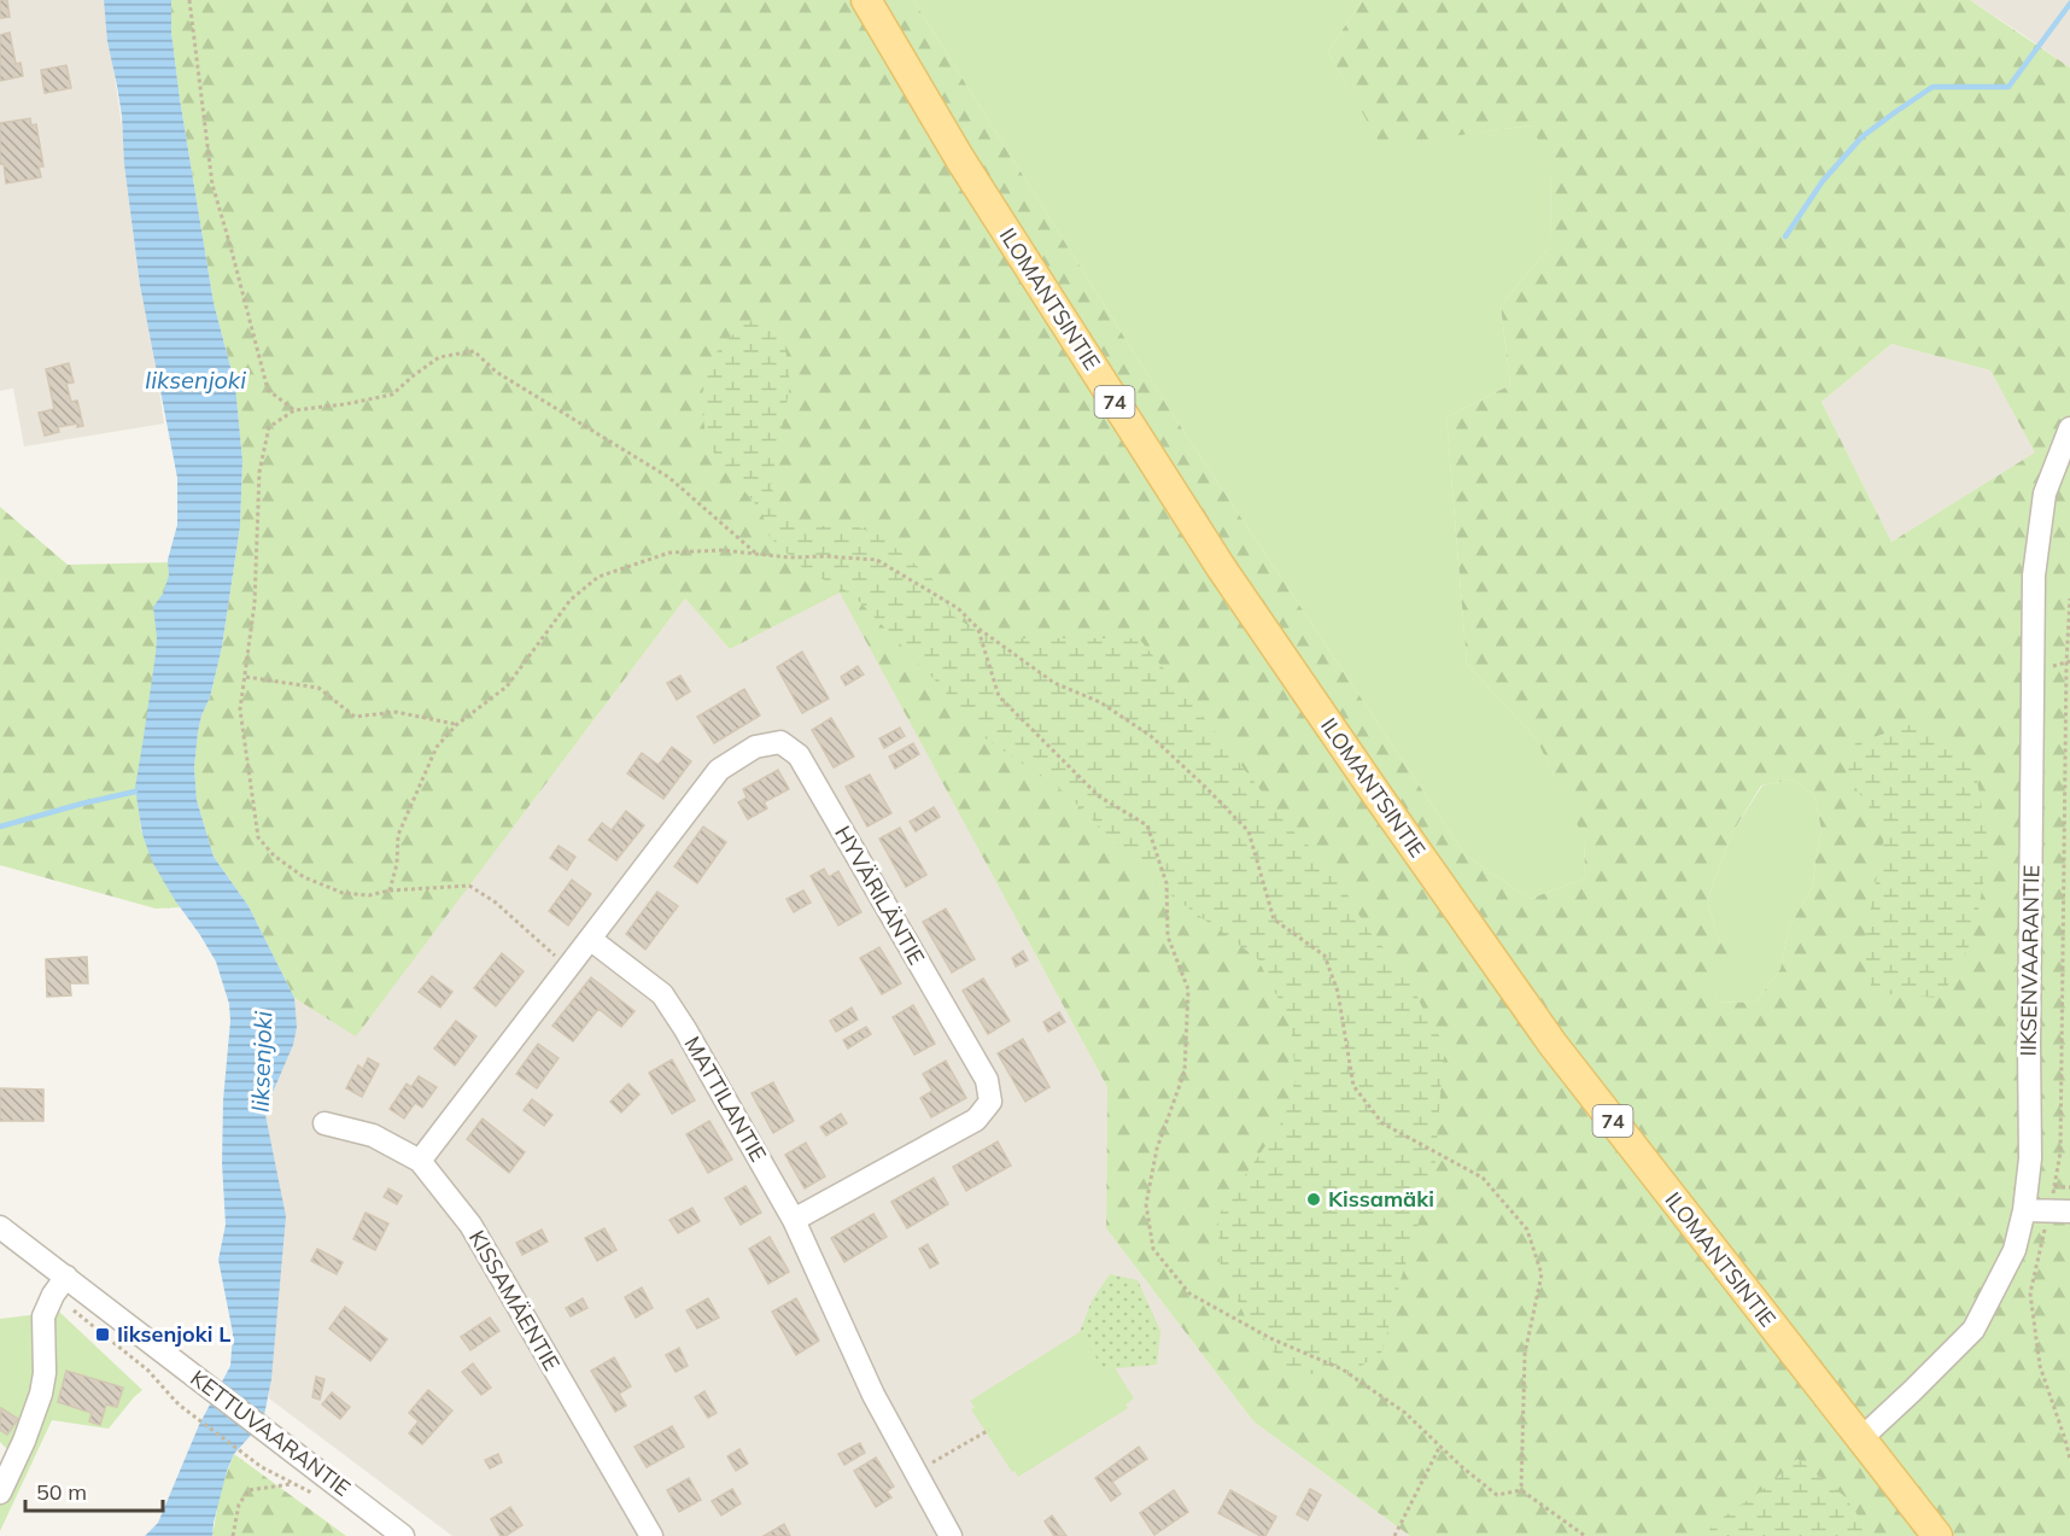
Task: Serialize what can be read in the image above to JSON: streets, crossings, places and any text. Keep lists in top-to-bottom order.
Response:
{
  "streets": {
    "main road": ["ILOMANTSINTIE", "74"],
    "street": [
      "HYVÄRILÄNTIE",
      "IIKSENVAARANTIE",
      "MATTILANTIE",
      "KISSAMÄENTIE",
      "KETTUVAARANTIE"
    ]
  },
  "crossings": [
    ["ILOMANTSINTIE", "IIKSENVAARANTIE"],
    ["HYVÄRILÄNTIE", "MATTILANTIE"]
  ],
  "water": ["Iiksenjoki"],
  "places": {
    "other": ["Kissamäki"],
    "transit": ["Iiksenjoki L"]
  },
  "scale_bar": "50 m"
}
